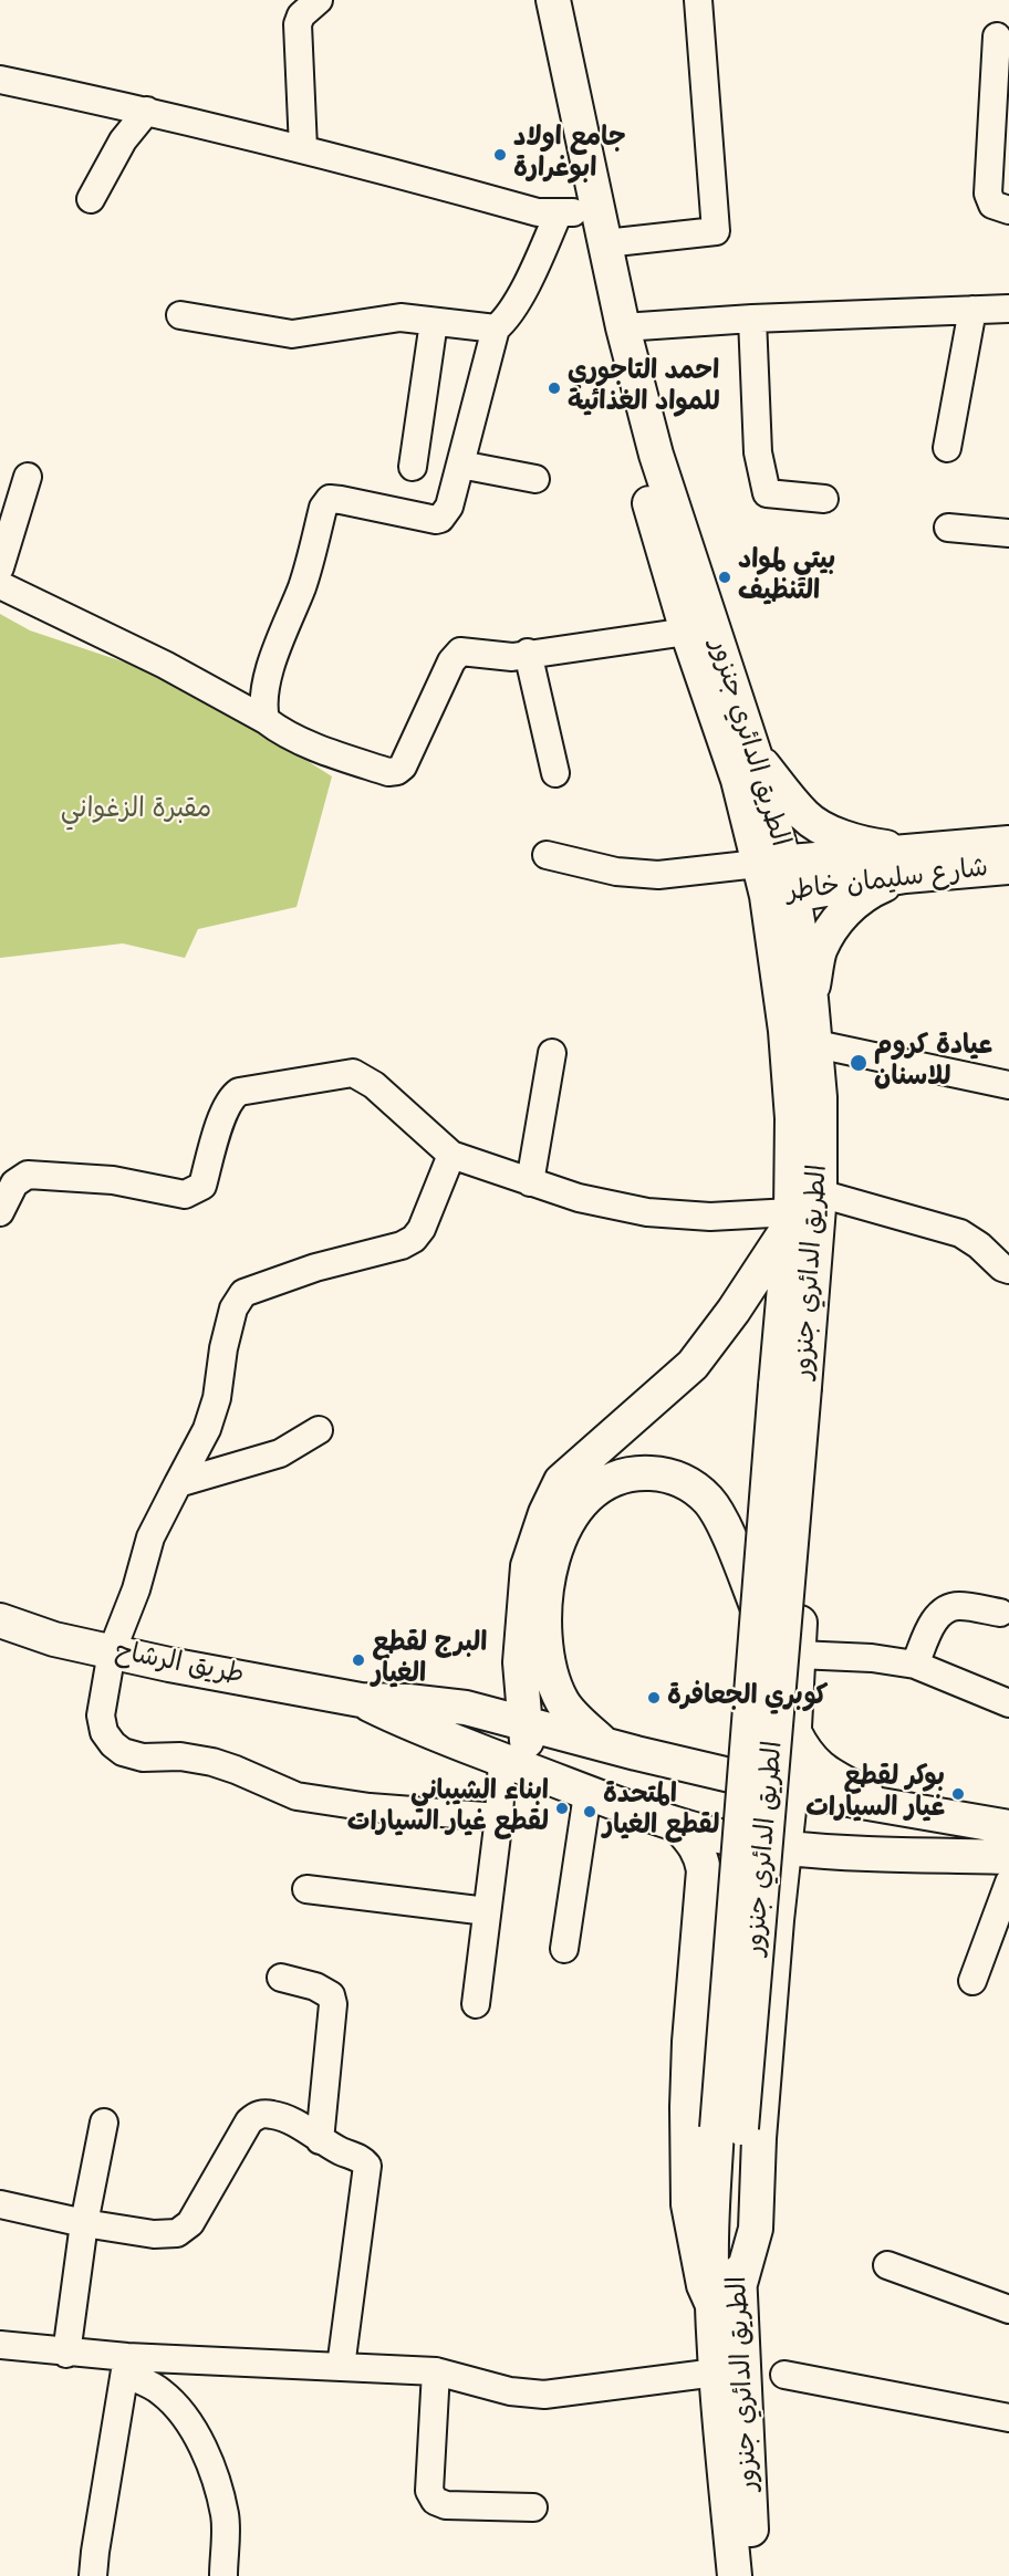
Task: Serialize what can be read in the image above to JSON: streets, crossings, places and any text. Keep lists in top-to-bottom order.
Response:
{
  "streets": {
    "main road": ["الطريق الدائري جنزور", "شارع سليمان خاطر", "طريق الرشاح"]
  },
  "crossings": [
    ["الطريق الدائري جنزور", "شارع سليمان خاطر"]
  ],
  "parks": ["مقبرة الزغواني"],
  "places": [
    "جامع اولاد ابوغرارة",
    "احمد التاجوري للمواد الغذائية",
    "بيتي لمواد التنظيف",
    "عيادة كروم للاسنان",
    "البرج لقطع الغيار",
    "كوبري الجعافرة",
    "بوكر لقطع غيار السيارات",
    "ابناء الشيباني لقطع غيار السيارات",
    "المتحدة لقطع الغيار"
  ]
}
